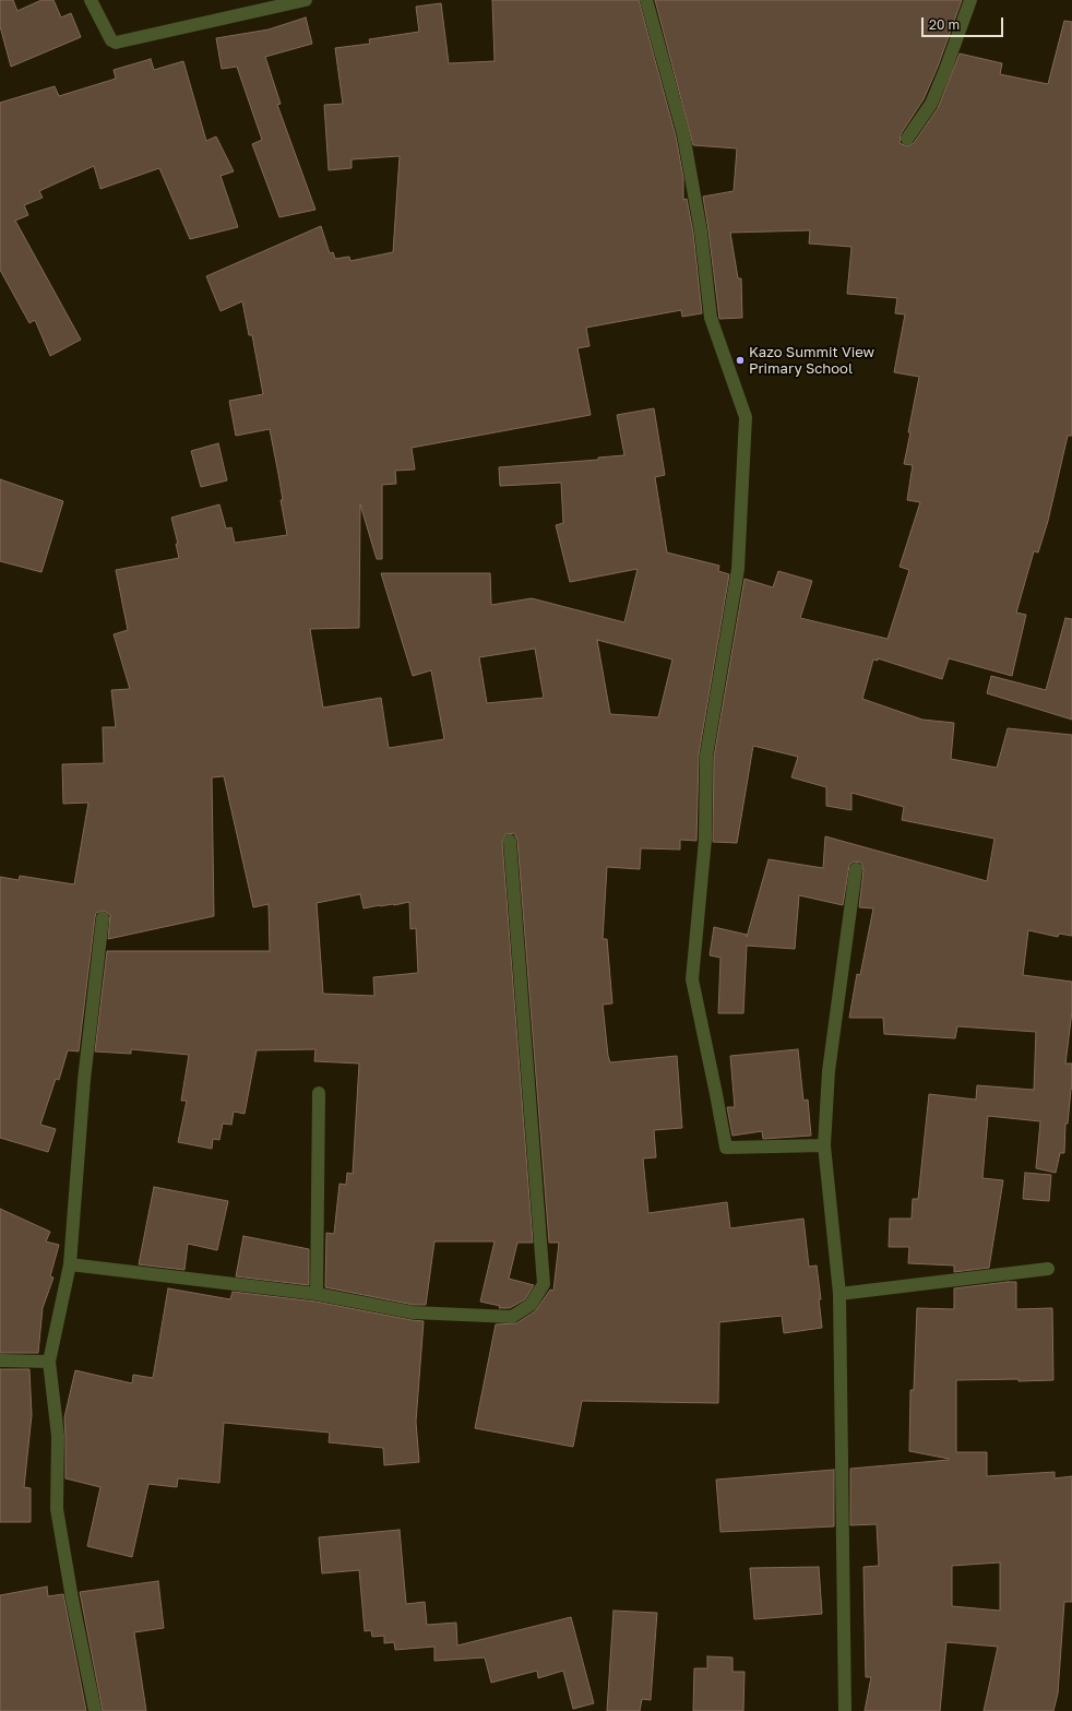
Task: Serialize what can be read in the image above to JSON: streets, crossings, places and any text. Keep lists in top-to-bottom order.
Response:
{
  "places": ["Kazo Summit View Primary School"],
  "scale_bar": "20 m"
}
